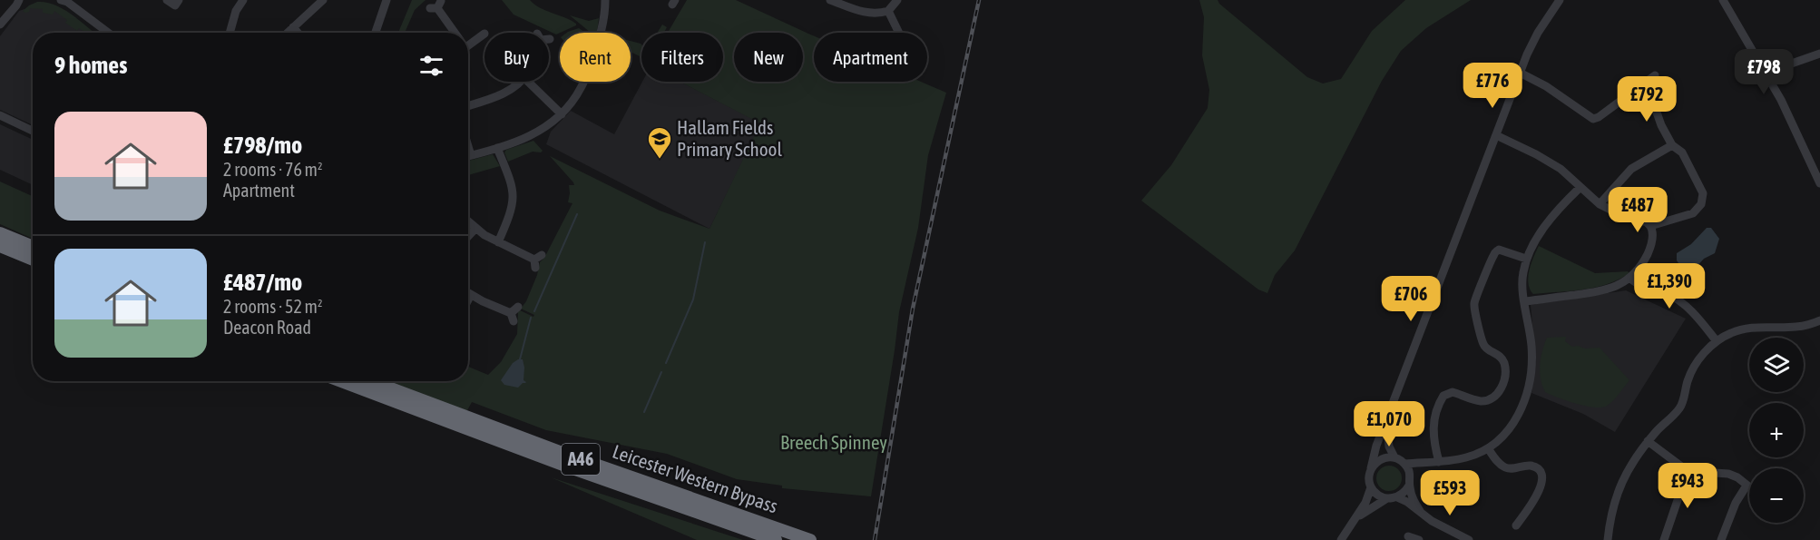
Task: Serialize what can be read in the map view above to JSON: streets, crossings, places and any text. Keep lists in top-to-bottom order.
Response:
{
  "streets": {
    "highway": ["A46", "Leicester Western Bypass"]
  },
  "parks": ["Breech Spinney"],
  "places": {
    "school or university": ["Hallam Fields Primary School"]
  },
  "page": {
    "chip": [
      "Buy",
      "Rent",
      "Filters",
      "New",
      "Apartment"
    ],
    "heading": "9 homes",
    "price": [
      "£798",
      "£776",
      "£792",
      "£487",
      "£1,390",
      "£706",
      "£1,070",
      "£943",
      "£593"
    ],
    "list": [
      {
        "name": "£798/mo",
        "note": "2 rooms · 76 m² · Apartment"
      },
      {
        "name": "£487/mo",
        "note": "2 rooms · 52 m² · Deacon Road"
      }
    ],
    "map_buttons": ["+", "−"]
  }
}
